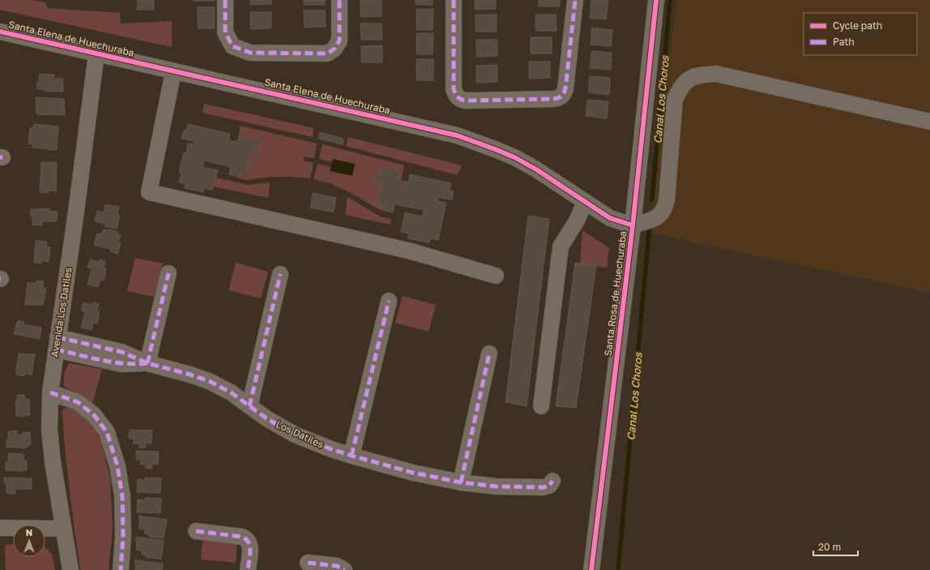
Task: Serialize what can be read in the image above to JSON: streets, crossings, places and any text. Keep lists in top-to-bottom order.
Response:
{
  "streets": {
    "street": [
      "Santa Elena de Huechuraba",
      "Santa Rosa de Huechuraba",
      "Avenida Los Datiles",
      "Los Datiles"
    ]
  },
  "crossings": [
    ["Santa Elena de Huechuraba", "Santa Rosa de Huechuraba"],
    ["Santa Elena de Huechuraba", "Avenida Los Datiles"],
    ["Avenida Los Datiles", "Los Datiles"]
  ],
  "water": ["Canal Los Choros"],
  "legend": ["Cycle path", "Path"],
  "scale_bar": "20 m",
  "north": "top"
}
